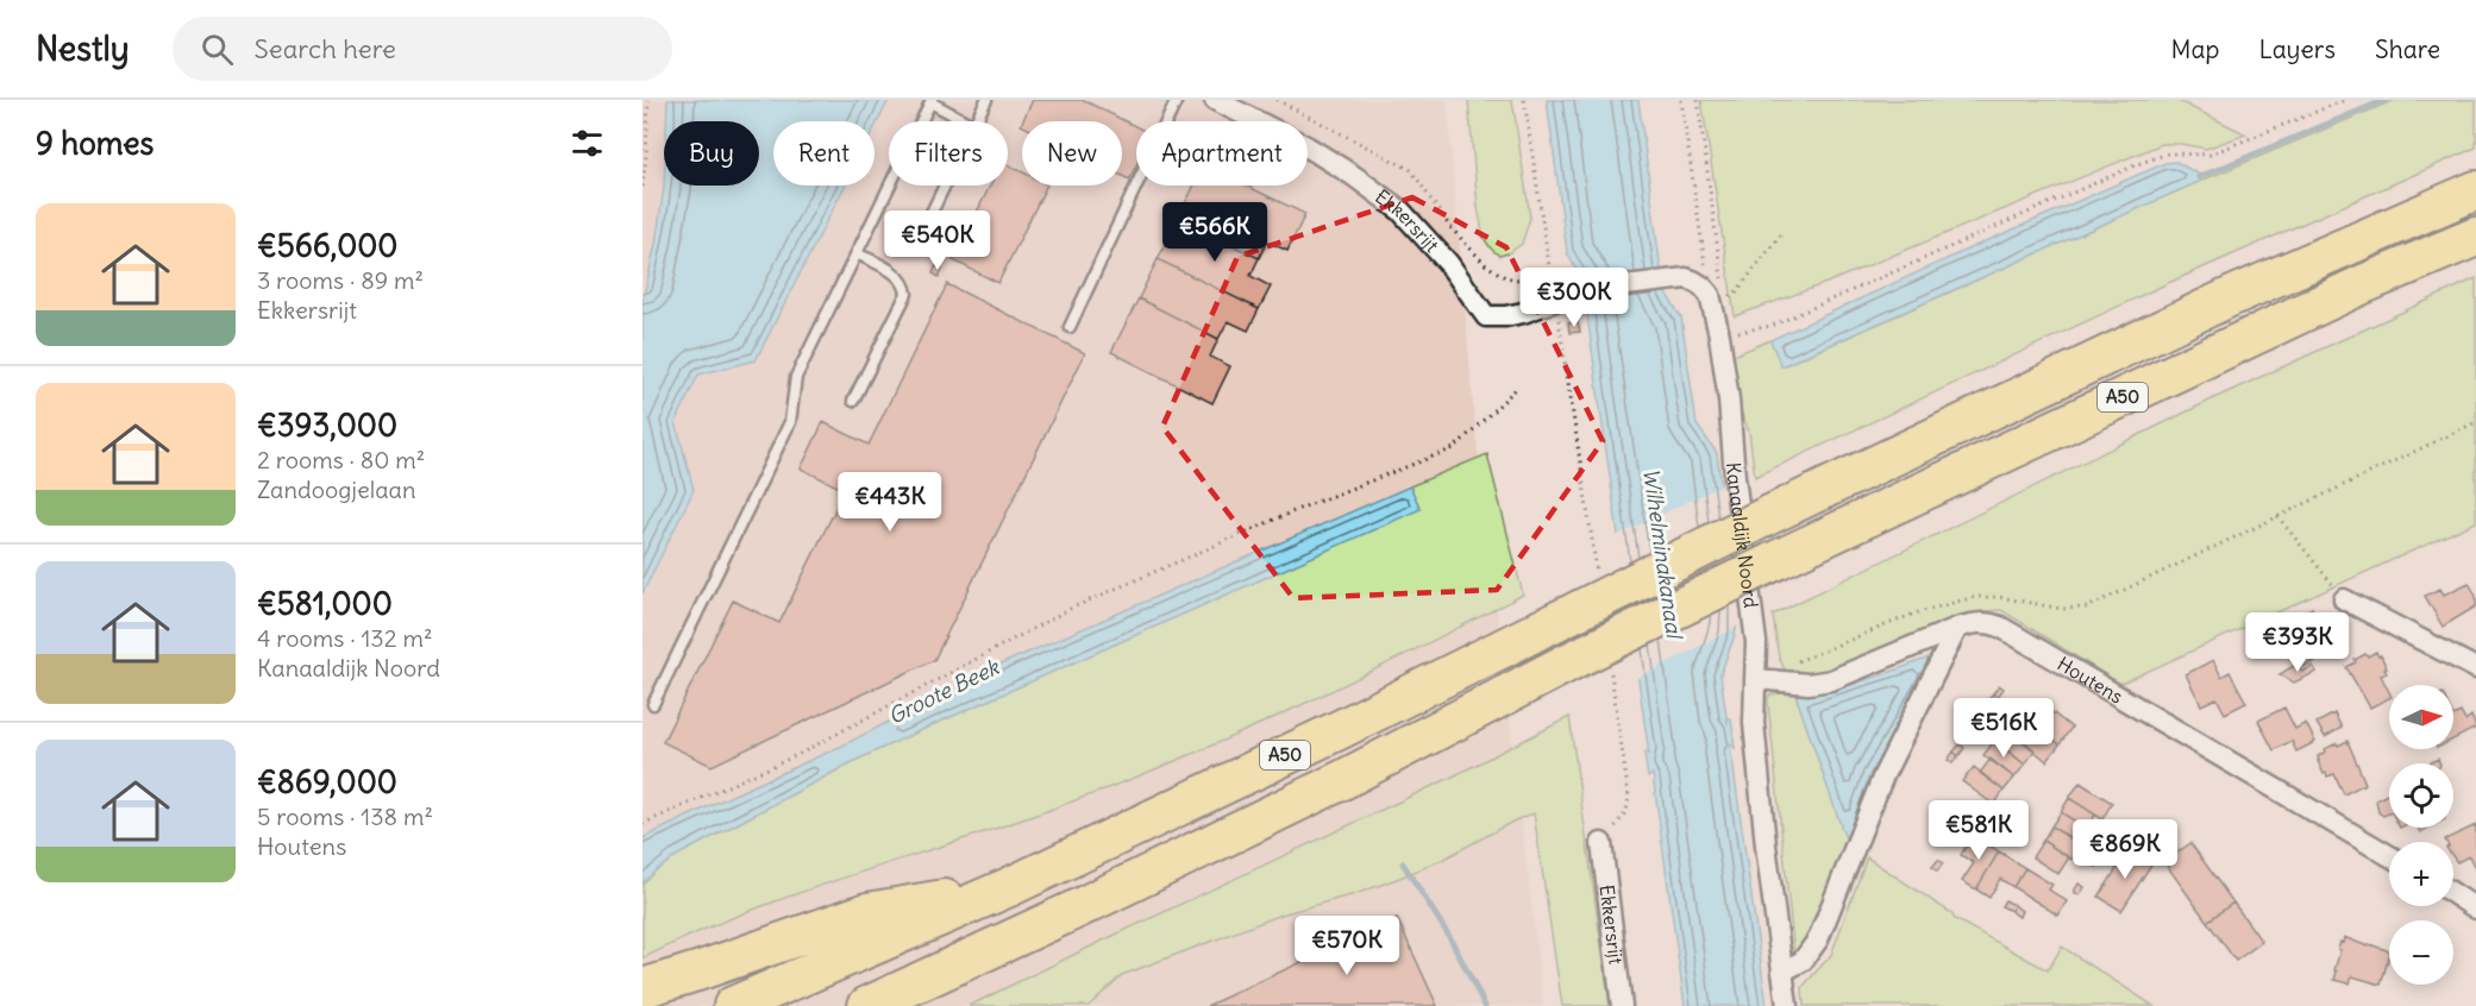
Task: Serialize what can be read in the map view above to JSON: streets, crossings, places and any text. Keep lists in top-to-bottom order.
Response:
{
  "streets": {
    "highway": ["A50"],
    "street": ["Ekkersrijt", "Kanaaldijk Noord", "Houtens"]
  },
  "crossings": [
    ["Ekkersrijt", "Kanaaldijk Noord"],
    ["Kanaaldijk Noord", "Houtens"]
  ],
  "water": ["Wilhelminakanaal", "Groote Beek"],
  "north": "right",
  "page": {
    "header": "Nestly",
    "search": "Search here",
    "nav": ["Map", "Layers", "Share"],
    "heading": "9 homes",
    "chip": [
      "Buy",
      "Rent",
      "Filters",
      "New",
      "Apartment"
    ],
    "list": [
      {
        "name": "€566,000",
        "note": "3 rooms · 89 m² · Ekkersrijt"
      },
      {
        "name": "€393,000",
        "note": "2 rooms · 80 m² · Zandoogjelaan"
      },
      {
        "name": "€581,000",
        "note": "4 rooms · 132 m² · Kanaaldijk Noord"
      },
      {
        "name": "€869,000",
        "note": "5 rooms · 138 m² · Houtens"
      }
    ],
    "price": [
      "€566K",
      "€540K",
      "€300K",
      "€443K",
      "€393K",
      "€516K",
      "€581K",
      "€869K",
      "€570K"
    ],
    "map_buttons": ["+", "−"]
  }
}
